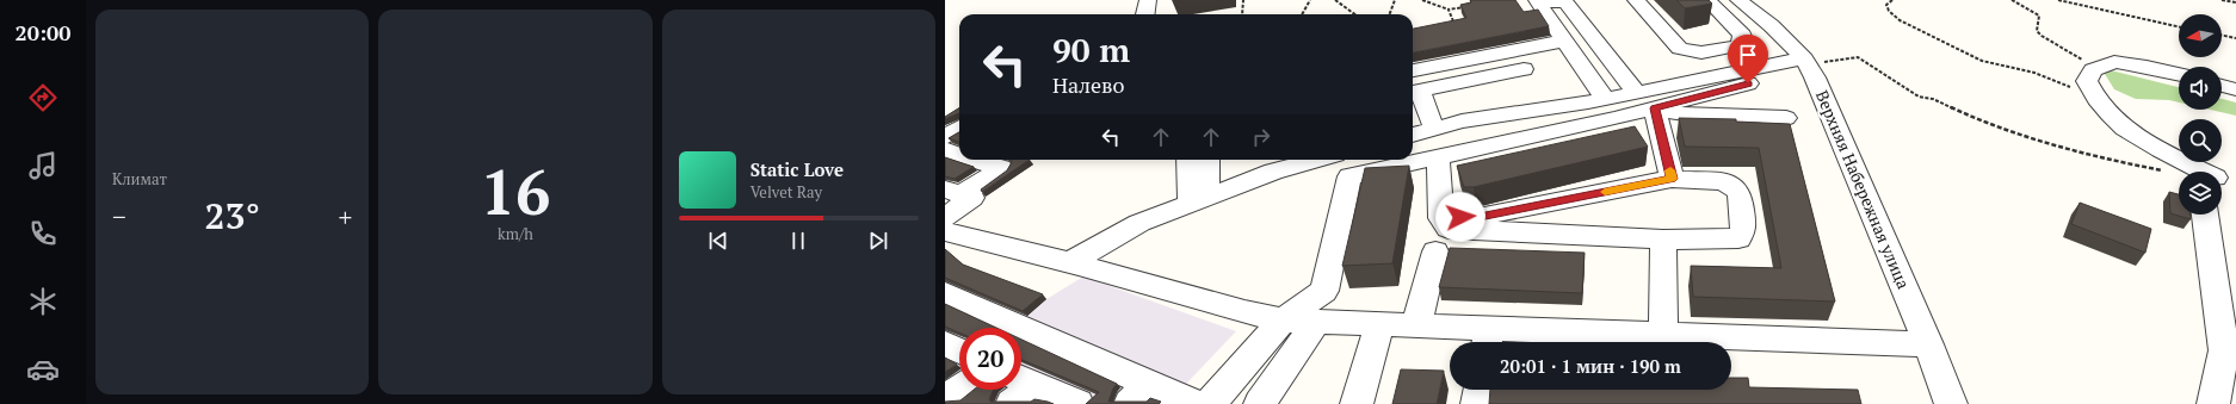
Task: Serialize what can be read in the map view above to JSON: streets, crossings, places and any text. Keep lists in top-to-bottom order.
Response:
{
  "streets": {
    "street": ["Верхняя Набережная улица"]
  },
  "north": "left",
  "page": {
    "tabs": "20:00",
    "tile": [
      "Климат",
      ["16", "km/h"]
    ],
    "turn": ["90 m", "Налево"],
    "song": ["Static Love", "Velvet Ray"],
    "heat": ["−", "23°", "+"],
    "limit": "20",
    "trip": "20:01 · 1 мин · 190 m"
  }
}
